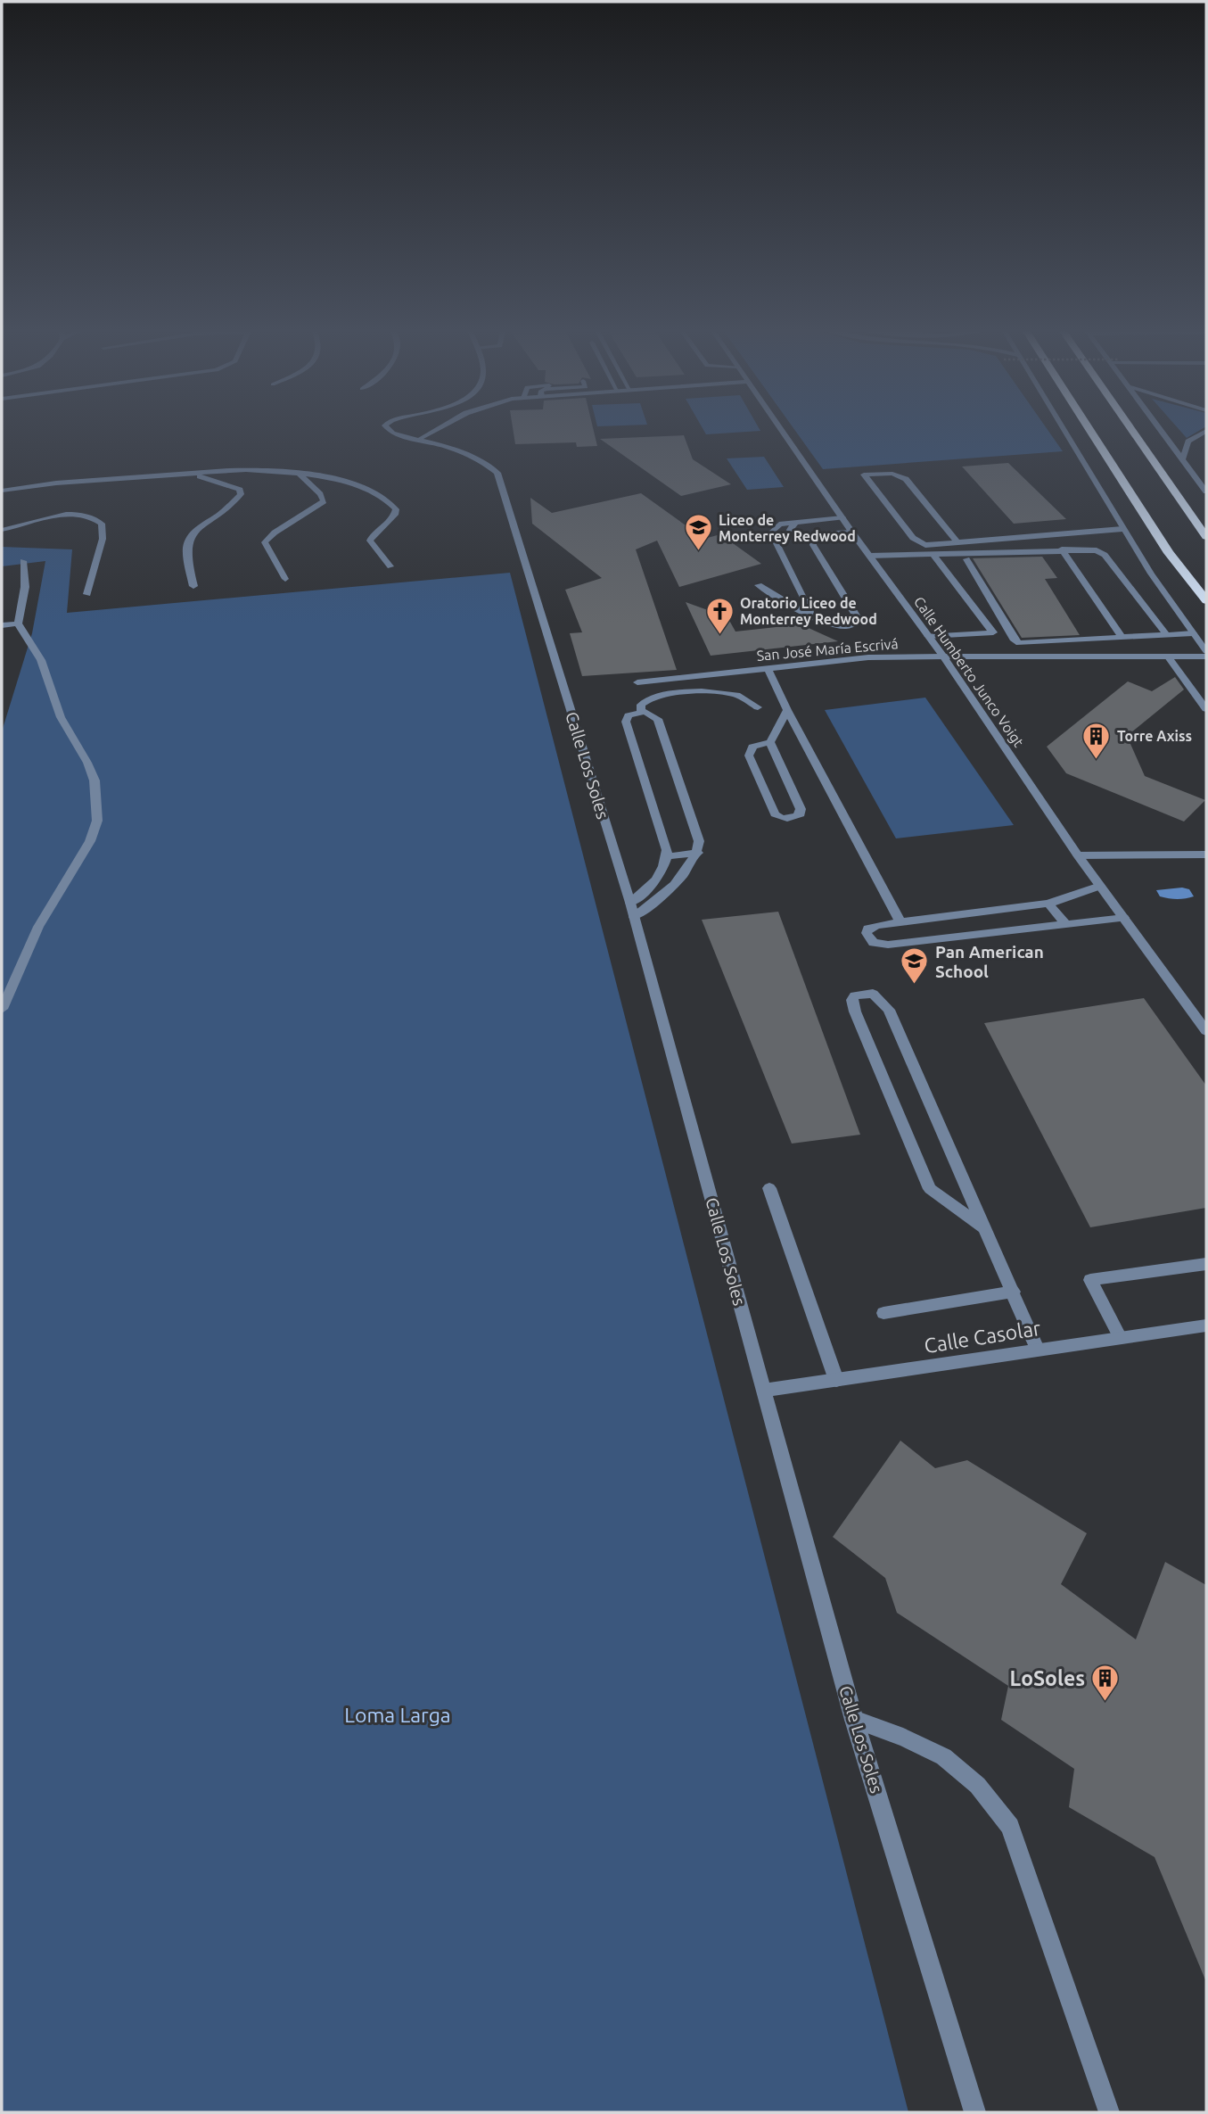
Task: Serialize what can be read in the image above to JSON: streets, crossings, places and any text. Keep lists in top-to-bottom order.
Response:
{
  "streets": {
    "street": [
      "San José María Escrivá",
      "Calle Humberto Junco Voigt",
      "Calle Los Soles",
      "Calle Casolar"
    ]
  },
  "crossings": [
    ["San José María Escrivá", "Calle Humberto Junco Voigt"],
    ["Calle Los Soles", "Calle Casolar"]
  ],
  "parks": ["Loma Larga"],
  "places": {
    "school or university": ["Liceo de Monterrey Redwood", "Pan American School"],
    "church": ["Oratorio Liceo de Monterrey Redwood"],
    "building": ["Torre Axiss", "LoSoles"]
  }
}
